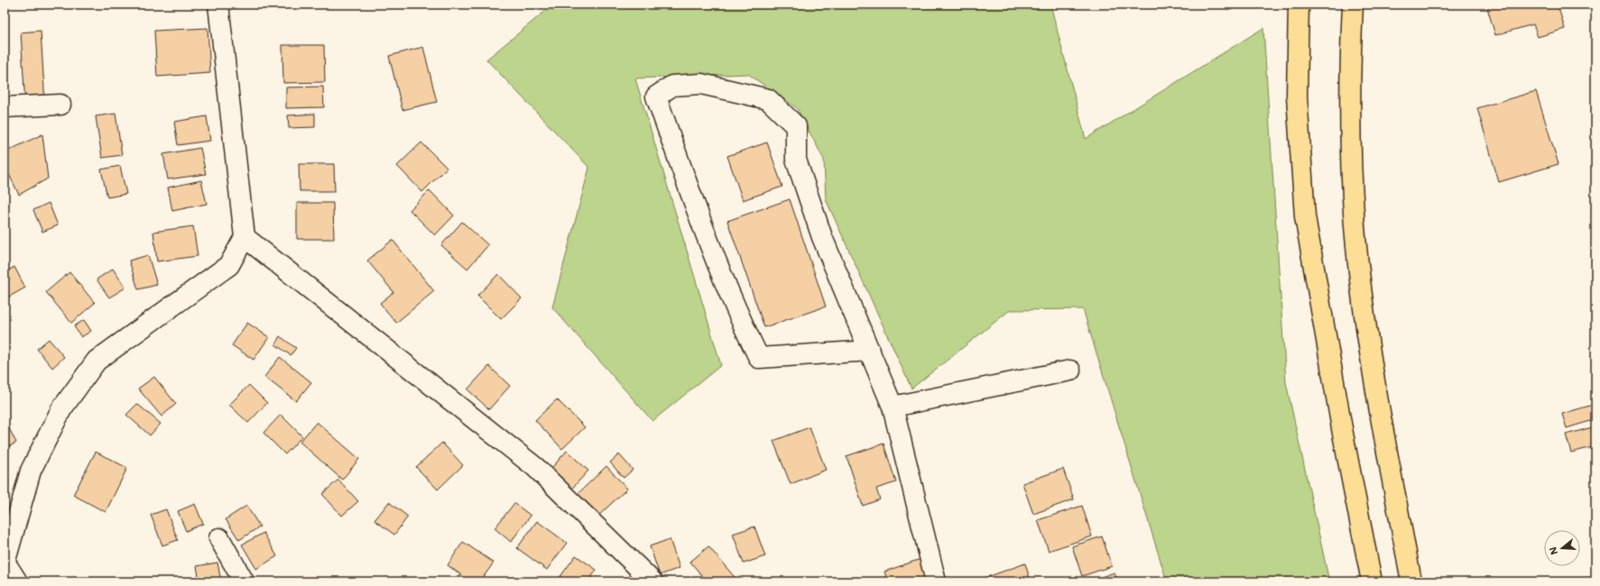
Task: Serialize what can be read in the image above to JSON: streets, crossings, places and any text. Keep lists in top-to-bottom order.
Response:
{
  "north": "left"
}
